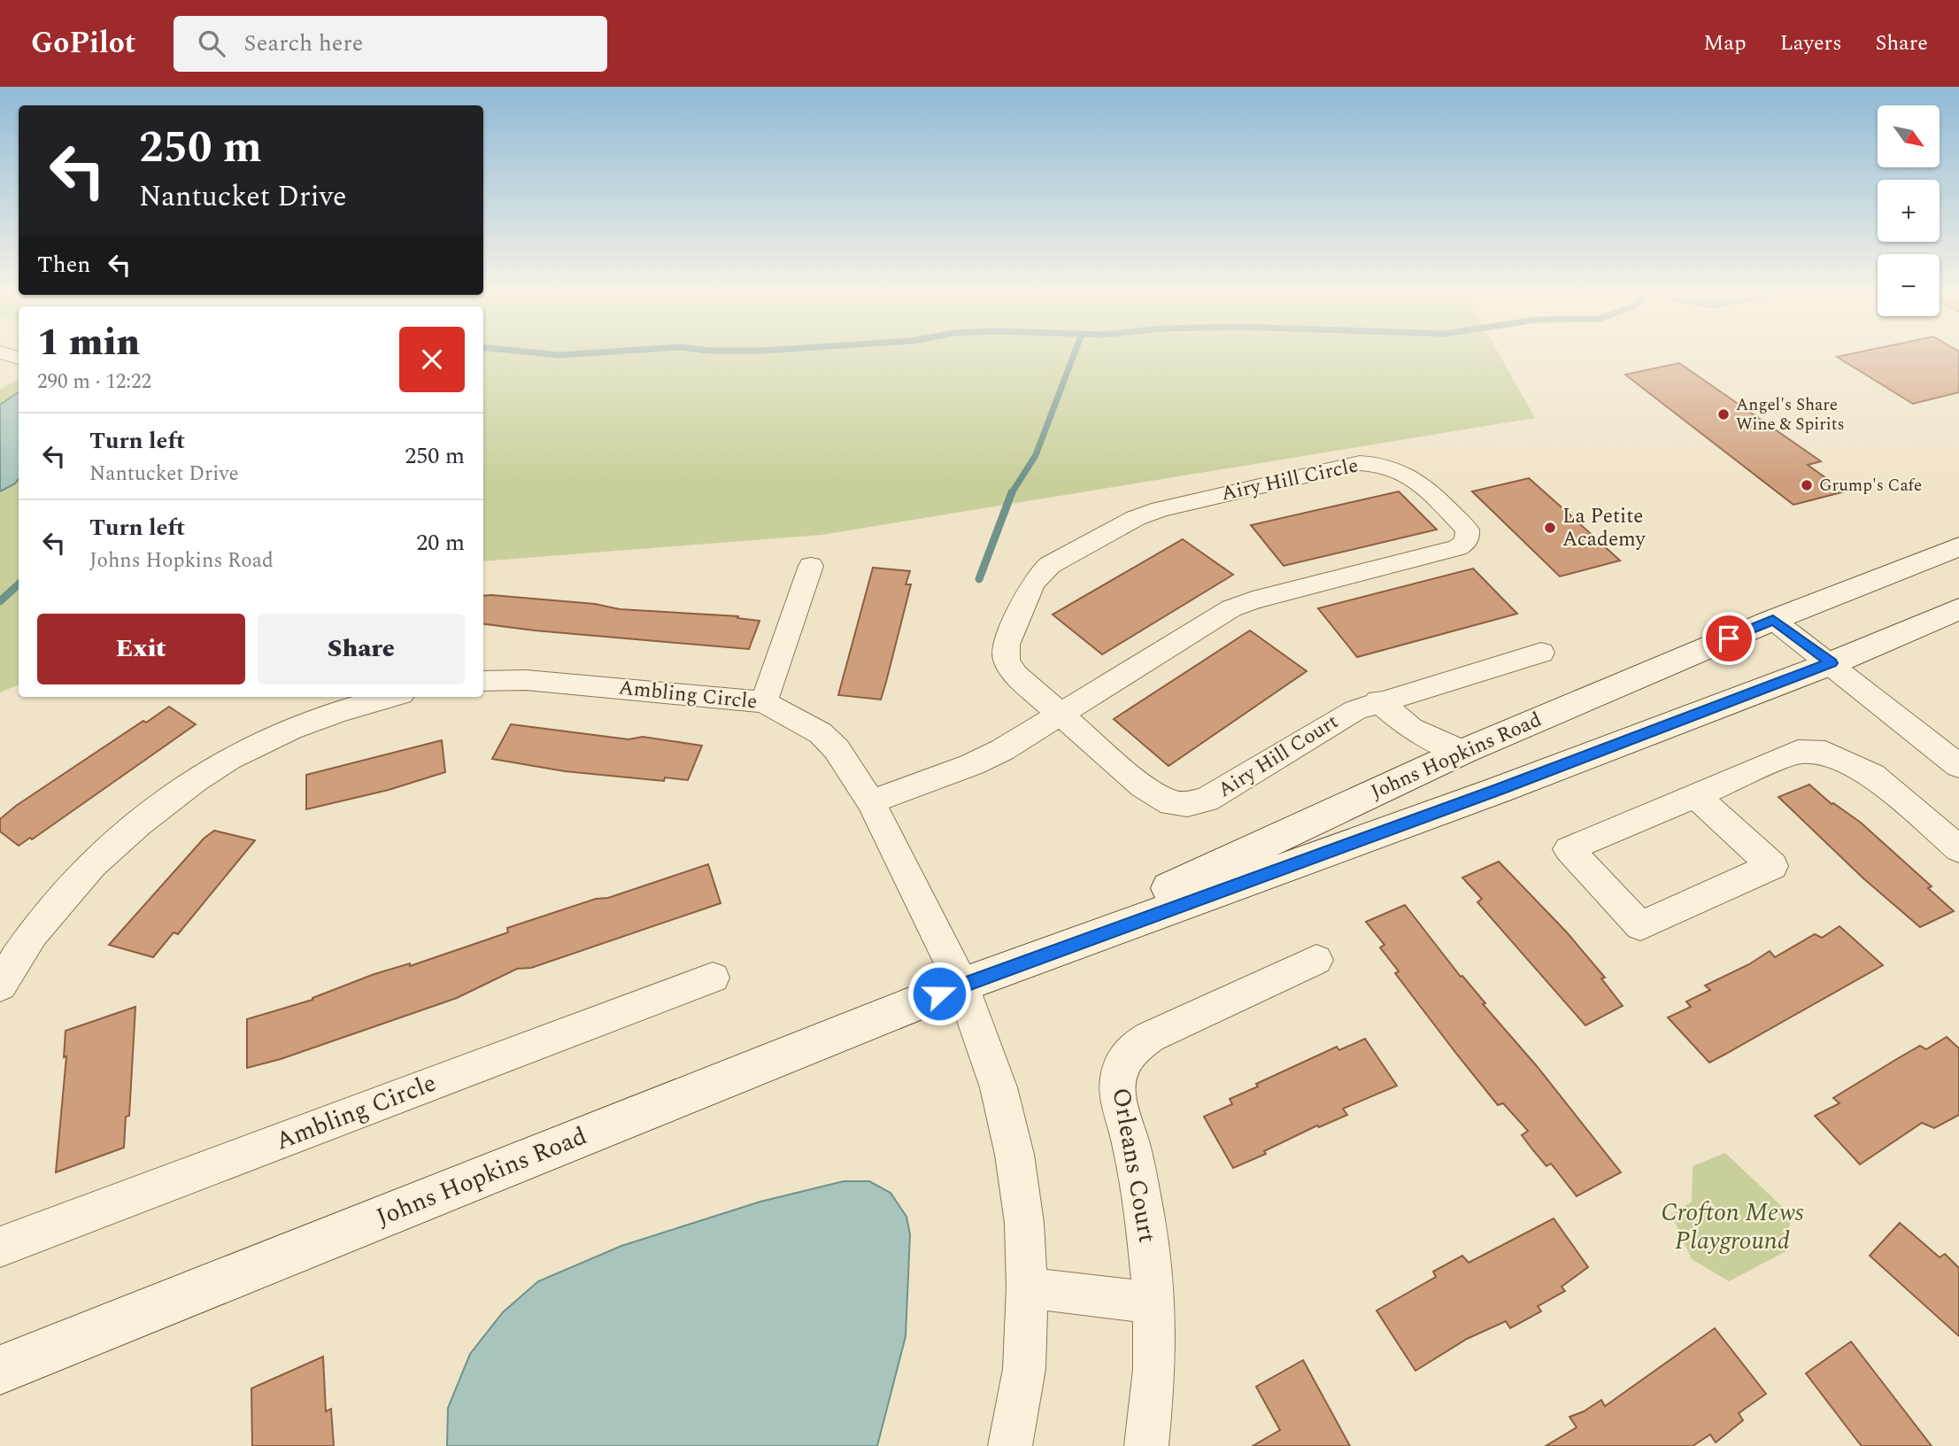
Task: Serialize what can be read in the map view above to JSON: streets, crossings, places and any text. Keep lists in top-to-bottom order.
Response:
{
  "streets": {
    "street": [
      "Airy Hill Circle",
      "Ambling Circle",
      "Airy Hill Court",
      "Johns Hopkins Road",
      "Orleans Court"
    ]
  },
  "crossings": [
    ["Airy Hill Circle", "Ambling Circle"],
    ["Airy Hill Circle", "Airy Hill Court"],
    ["Ambling Circle", "Johns Hopkins Road"]
  ],
  "parks": ["Crofton Mews Playground"],
  "places": ["Angel's Share Wine & Spirits", "Grump's Cafe", "La Petite Academy"],
  "north": "bottom right",
  "page": {
    "header": "GoPilot",
    "search": "Search here",
    "nav": ["Map", "Layers", "Share"],
    "map_buttons": ["+", "−"],
    "turn": ["250 m", "Nantucket Drive"],
    "then": "Then",
    "heading": ["1 min", "290 m · 12:22"],
    "list": [
      {
        "name": "Turn left",
        "note": "Nantucket Drive",
        "value": "250 m"
      },
      {
        "name": "Turn left",
        "note": "Johns Hopkins Road",
        "value": "20 m"
      }
    ],
    "buttons": ["Exit", "Share"]
  }
}
